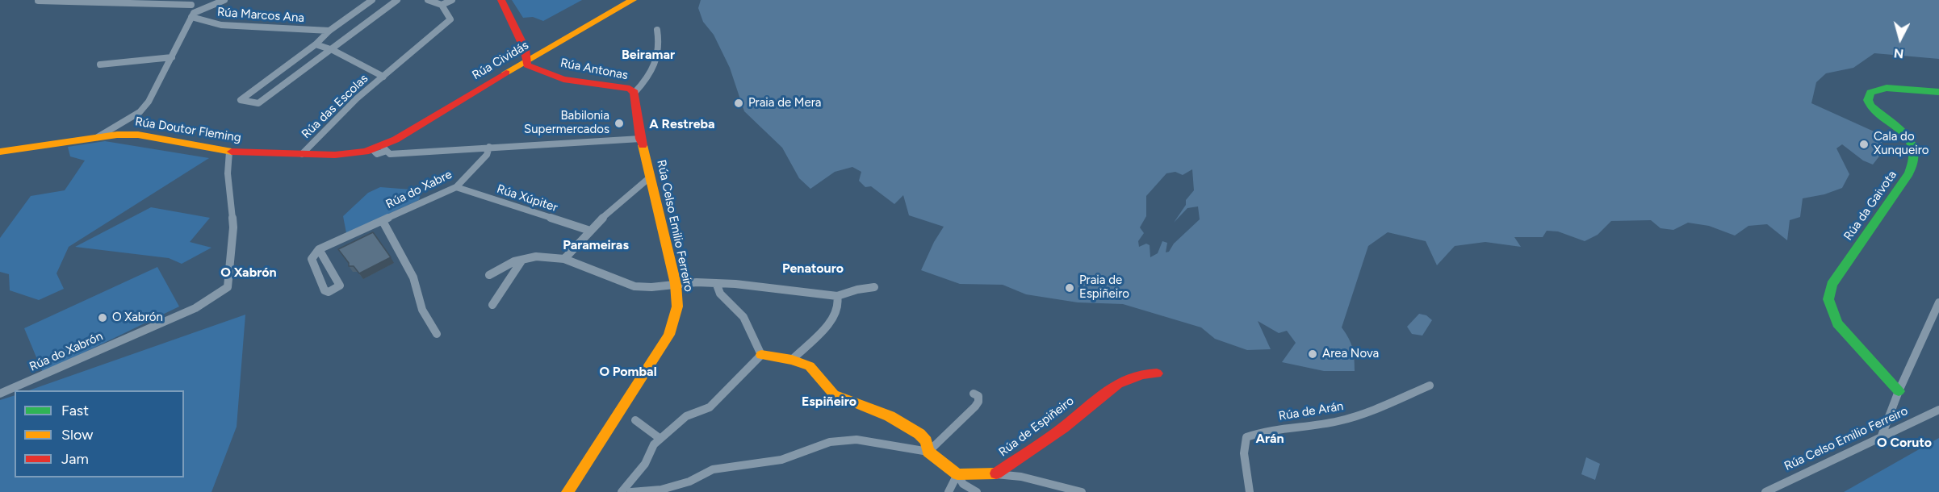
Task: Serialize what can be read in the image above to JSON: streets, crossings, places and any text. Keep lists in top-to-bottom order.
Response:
{
  "streets": {
    "street": [
      "Rúa Marcos Ana",
      "Rúa Cividás",
      "Rúa Antonas",
      "Rúa das Escolas",
      "Rúa Doutor Fleming",
      "Rúa do Xabre",
      "Rúa Xúpiter",
      "Rúa da Gaivota",
      "Rúa Celso Emilio Ferreiro",
      "Rúa do Xabrón",
      "Rúa de Arán",
      "Rúa de Espiñeiro"
    ]
  },
  "crossings": [
    ["Rúa Cividás", "Rúa Antonas"],
    ["Rúa Cividás", "Rúa Doutor Fleming"],
    ["Rúa Antonas", "Rúa Celso Emilio Ferreiro"],
    ["Rúa das Escolas", "Rúa Doutor Fleming"],
    ["Rúa Doutor Fleming", "Rúa do Xabre"],
    ["Rúa Doutor Fleming", "Rúa Celso Emilio Ferreiro"],
    ["Rúa Doutor Fleming", "Rúa do Xabrón"],
    ["Rúa do Xabre", "Rúa Xúpiter"]
  ],
  "districts": [
    "Beiramar",
    "A Restreba",
    "Parameiras",
    "Penatouro",
    "O Xabrón",
    "O Pombal",
    "Espiñeiro",
    "Arán",
    "O Coruto"
  ],
  "places": [
    "Praia de Mera",
    "Babilonia Supermercados",
    "Cala do Xunqueiro",
    "Praia de Espiñeiro",
    "O Xabrón",
    "Area Nova"
  ],
  "legend": ["Fast", "Slow", "Jam"],
  "north": "bottom"
}
